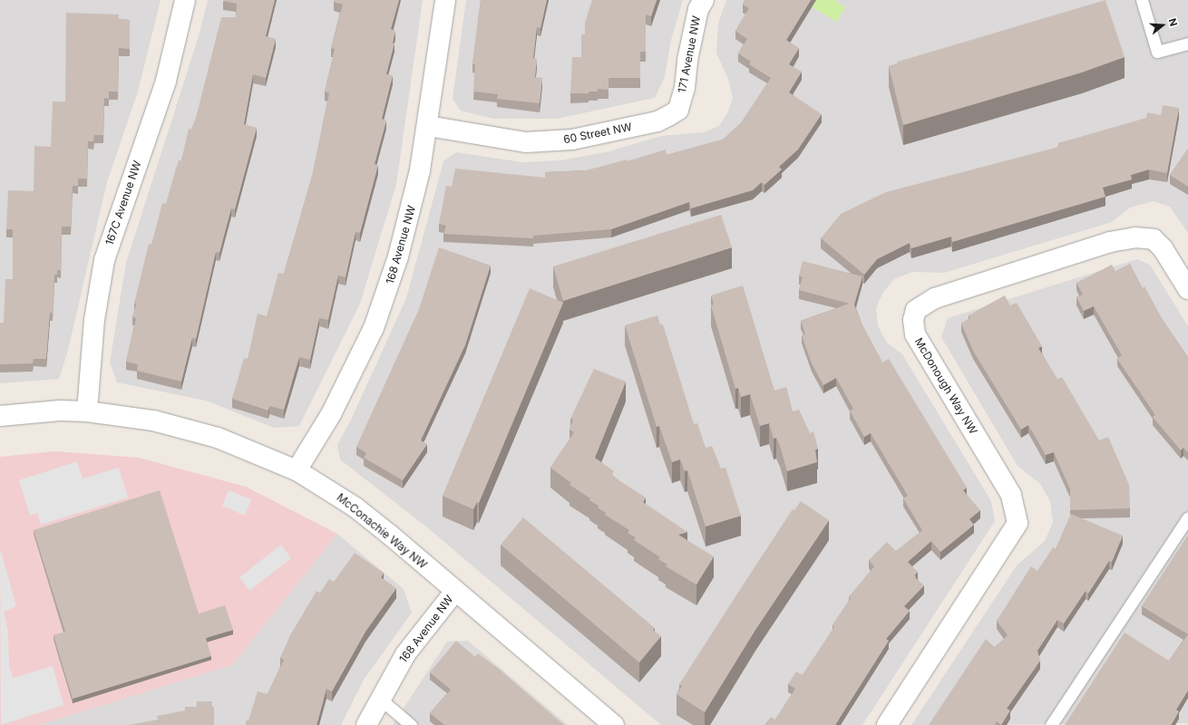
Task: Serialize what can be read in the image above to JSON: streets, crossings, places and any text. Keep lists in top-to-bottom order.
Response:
{
  "streets": {
    "street": [
      "171 Avenue NW",
      "60 Street NW",
      "167C Avenue NW",
      "168 Avenue NW",
      "McDonough Way NW",
      "McConachie Way NW"
    ]
  },
  "crossings": [
    ["171 Avenue NW", "60 Street NW"],
    ["60 Street NW", "168 Avenue NW"],
    ["167C Avenue NW", "McConachie Way NW"],
    ["168 Avenue NW", "McConachie Way NW"]
  ],
  "north": "right"
}
